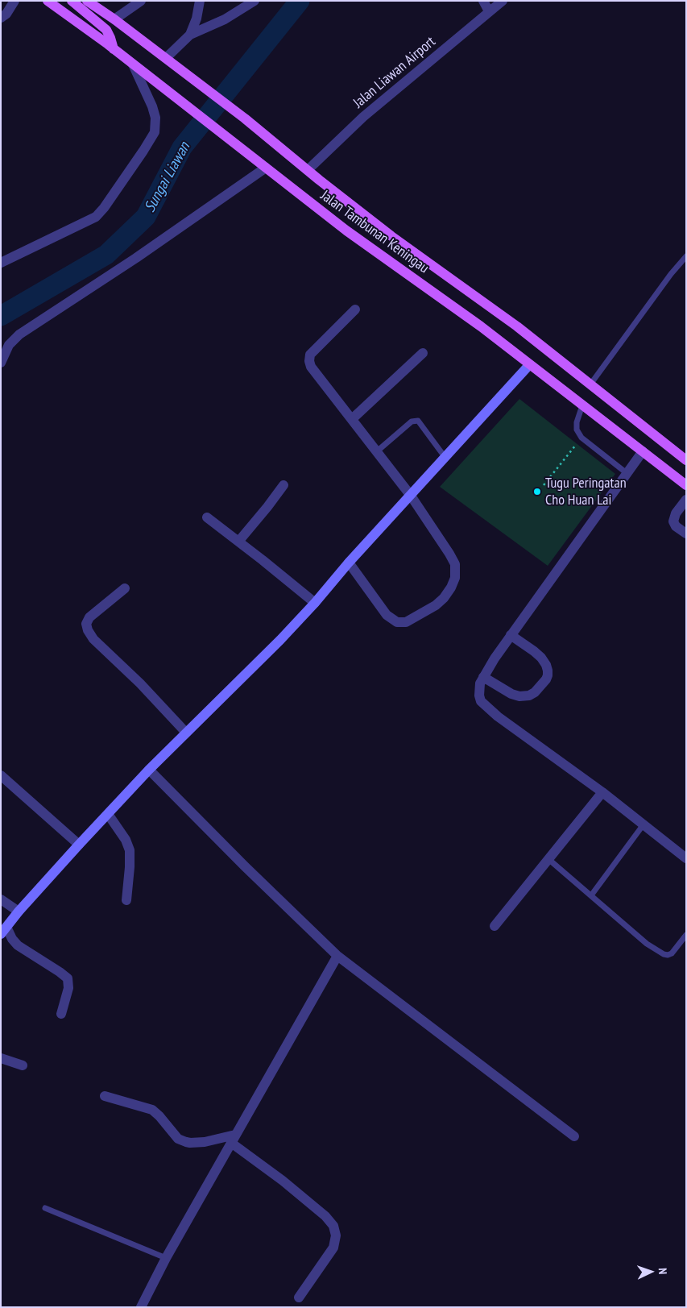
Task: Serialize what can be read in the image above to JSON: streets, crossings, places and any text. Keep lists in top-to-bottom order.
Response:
{
  "streets": {
    "main road": ["Jalan Tambunan Keningau"],
    "street": ["Jalan Liawan Airport"]
  },
  "crossings": [
    ["Jalan Liawan Airport", "Jalan Tambunan Keningau"]
  ],
  "water": ["Sungai Liawan"],
  "places": ["Tugu Peringatan Cho Huan Lai"],
  "north": "right"
}
